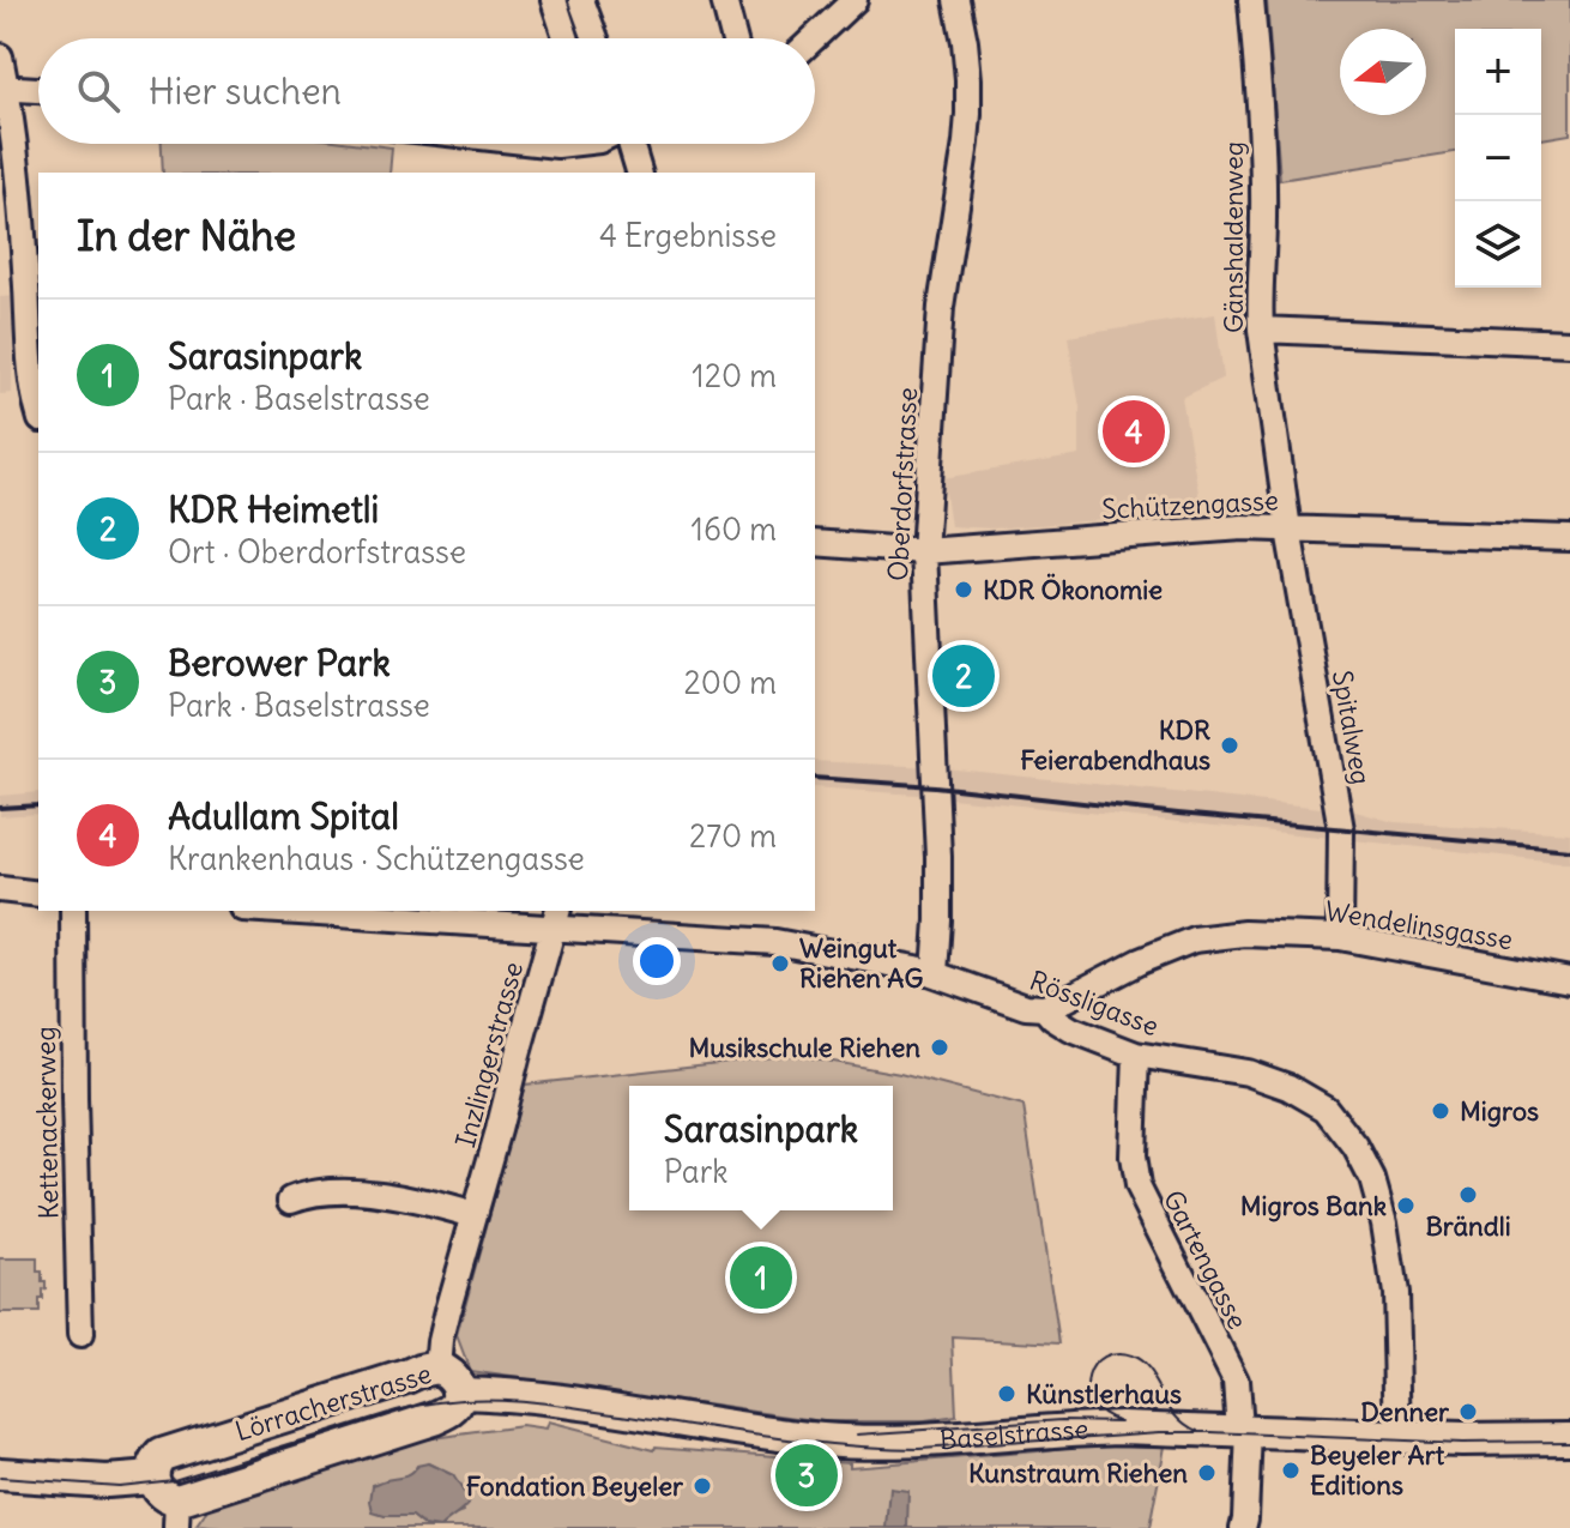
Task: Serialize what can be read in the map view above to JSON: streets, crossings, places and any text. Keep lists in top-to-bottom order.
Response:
{
  "streets": {
    "main road": ["Lörracherstrasse", "Baselstrasse"],
    "street": [
      "Gänshaldenweg",
      "Oberdorfstrasse",
      "Schützengasse",
      "Spitalweg",
      "Wendelinsgasse",
      "Rössligasse",
      "Inzlingerstrasse",
      "Kettenackerweg",
      "Gartengasse"
    ]
  },
  "crossings": [
    ["Gänshaldenweg", "Schützengasse"],
    ["Gänshaldenweg", "Spitalweg"],
    ["Oberdorfstrasse", "Schützengasse"],
    ["Oberdorfstrasse", "Rössligasse"],
    ["Schützengasse", "Spitalweg"],
    ["Spitalweg", "Wendelinsgasse"],
    ["Wendelinsgasse", "Rössligasse"],
    ["Rössligasse", "Inzlingerstrasse"],
    ["Rössligasse", "Gartengasse"],
    ["Rössligasse", "Baselstrasse"],
    ["Inzlingerstrasse", "Lörracherstrasse"],
    ["Gartengasse", "Baselstrasse"],
    ["Lörracherstrasse", "Baselstrasse"]
  ],
  "places": [
    "KDR Ökonomie",
    "KDR Feierabendhaus",
    "Weingut Riehen AG",
    "Musikschule Riehen",
    "Migros",
    "Brändli",
    "Migros Bank",
    "Künstlerhaus",
    "Denner",
    "Beyeler Art Editions",
    "Kunstraum Riehen",
    "Fondation Beyeler"
  ],
  "north": "left",
  "page": {
    "map_buttons": ["+", "−"],
    "search": "Hier suchen",
    "heading": ["In der Nähe", "4 Ergebnisse"],
    "list": [
      {
        "mark": "1",
        "name": "Sarasinpark",
        "note": "Park · Baselstrasse",
        "value": "120 m"
      },
      {
        "mark": "2",
        "name": "KDR Heimetli",
        "note": "Ort · Oberdorfstrasse",
        "value": "160 m"
      },
      {
        "mark": "3",
        "name": "Berower Park",
        "note": "Park · Baselstrasse",
        "value": "200 m"
      },
      {
        "mark": "4",
        "name": "Adullam Spital",
        "note": "Krankenhaus · Schützengasse",
        "value": "270 m"
      }
    ],
    "pins": [
      "4",
      "2",
      "1",
      "3"
    ],
    "popup": ["Sarasinpark", "Park"]
  }
}
